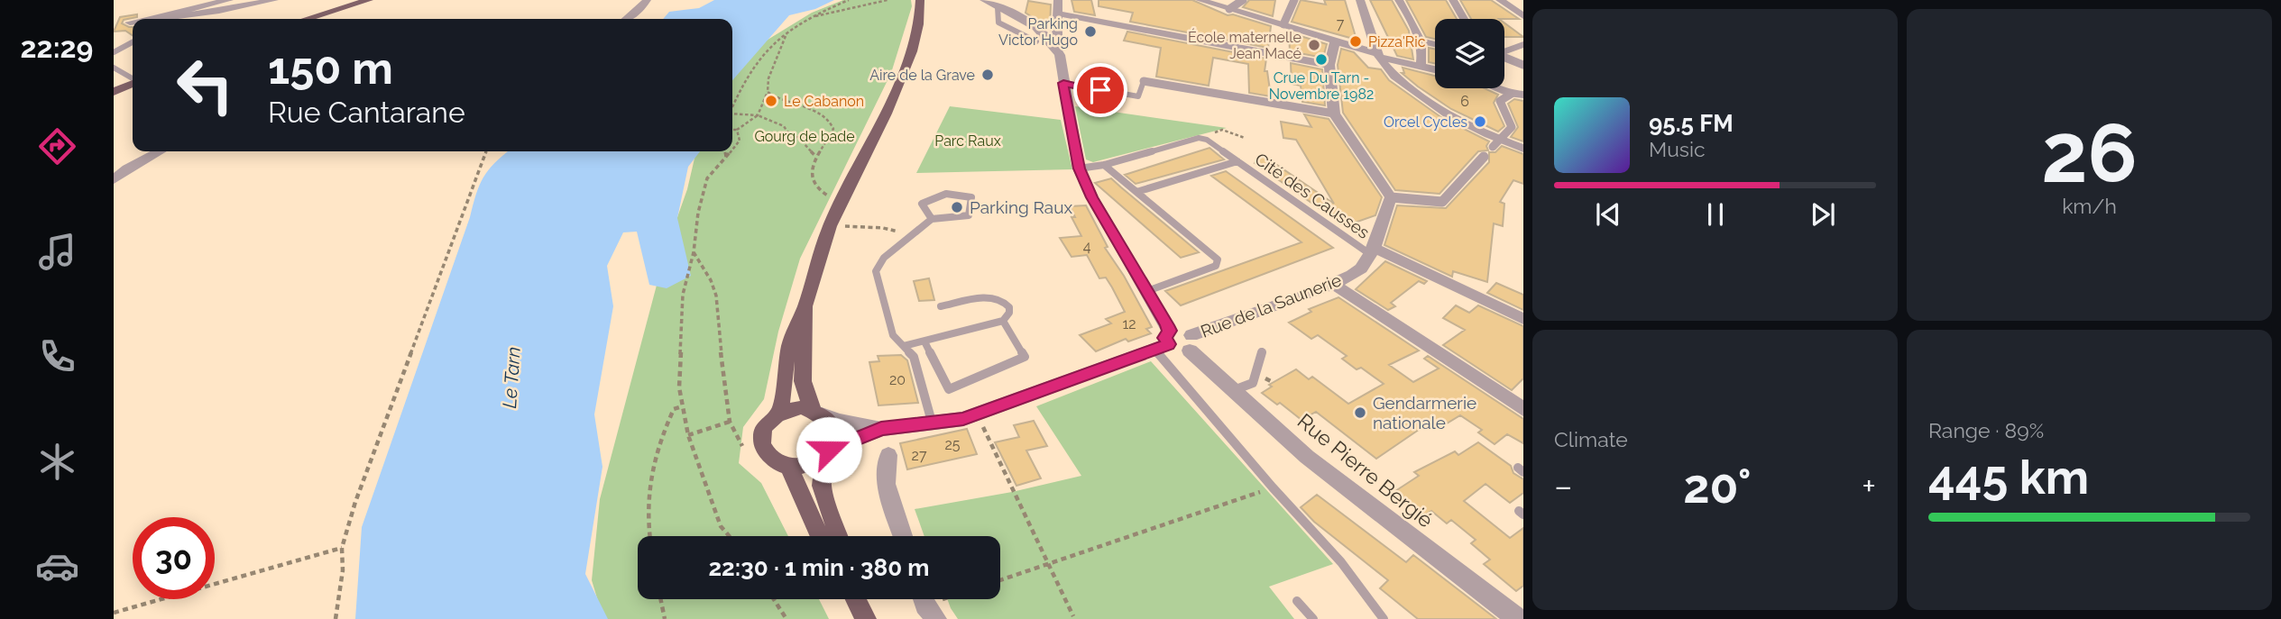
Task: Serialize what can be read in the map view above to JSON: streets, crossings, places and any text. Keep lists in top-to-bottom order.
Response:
{
  "streets": {
    "street": ["Rue de la Saunerie", "Rue Pierre Bergié"],
    "lane": ["Cité des Causses"]
  },
  "crossings": [
    ["Cité des Causses", "Rue de la Saunerie"],
    ["Rue de la Saunerie", "Rue Pierre Bergié"]
  ],
  "water": ["Le Tarn"],
  "parks": ["Gourg de bade", "Parc Raux"],
  "places": [
    "Parking Victor Hugo",
    "Pizza'Ric",
    "École maternelle Jean Macé",
    "Crue Du Tarn - Novembre 1982",
    "Aire de la Grave",
    "Le Cabanon",
    "Orcel Cycles",
    "Parking Raux",
    "Gendarmerie nationale"
  ],
  "house_numbers": [
    "7",
    "6",
    "4",
    "12",
    "20",
    "25",
    "27"
  ],
  "page": {
    "tabs": "22:29",
    "tile": [
      ["26", "km/h"],
      "Climate",
      ["Range · 89%", "445 km"]
    ],
    "turn": ["150 m", "Rue Cantarane"],
    "song": ["95.5 FM", "Music"],
    "heat": ["−", "20°", "+"],
    "limit": "30",
    "trip": "22:30 · 1 min · 380 m"
  }
}
